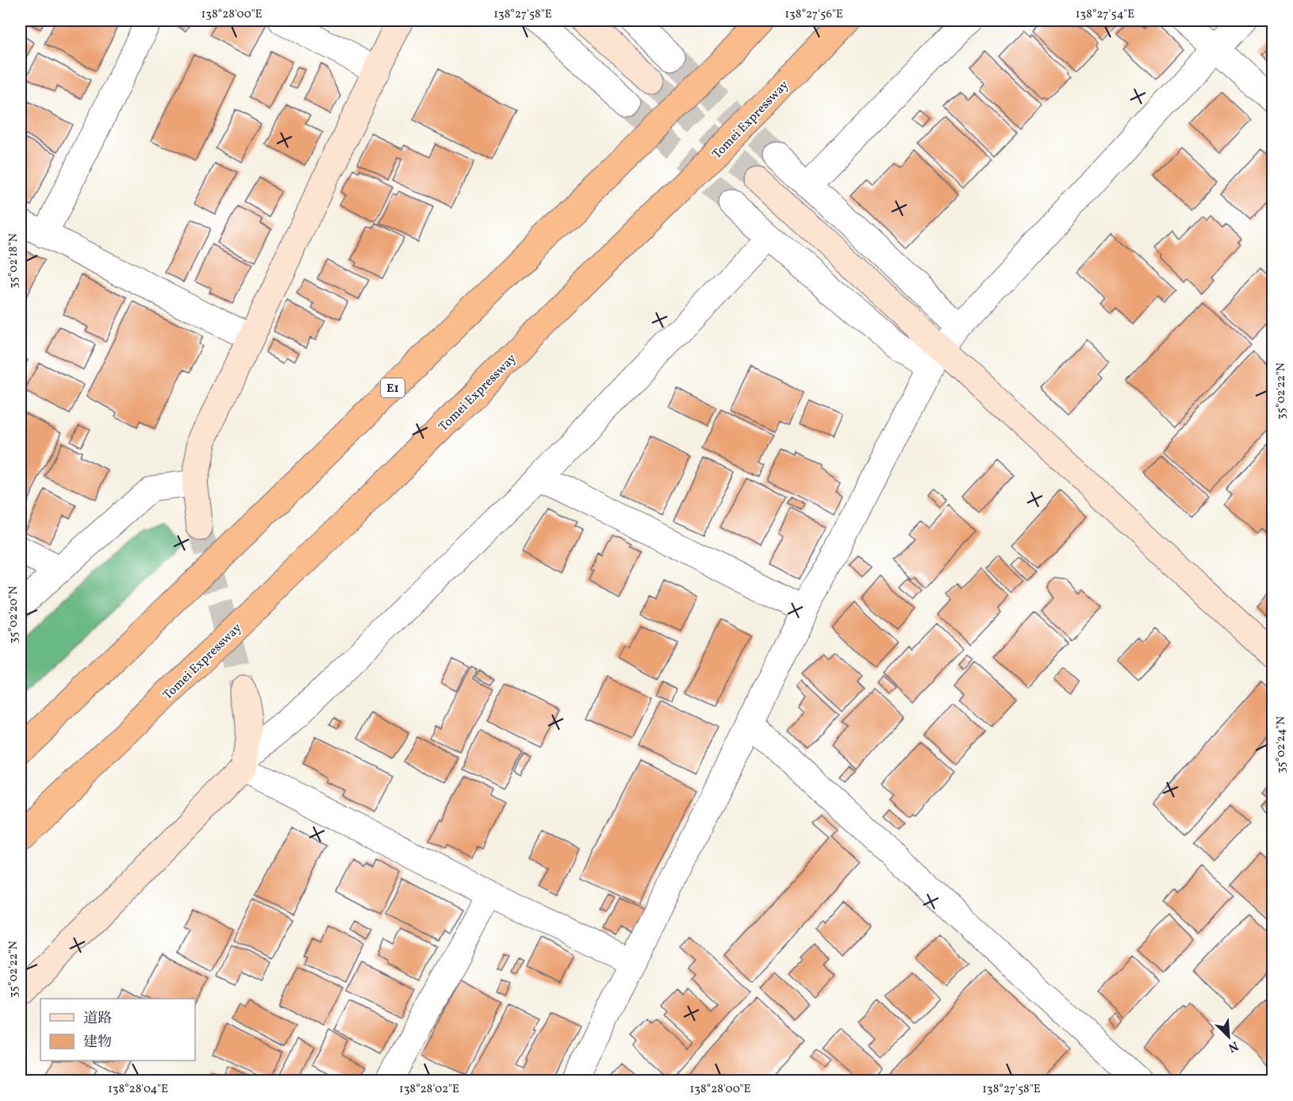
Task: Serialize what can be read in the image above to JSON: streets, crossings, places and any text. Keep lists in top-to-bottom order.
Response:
{
  "streets": {
    "highway": ["Tomei Expressway", "E1"]
  },
  "legend": ["道路", "建物"],
  "north": "bottom right",
  "coordinates": [
    "138°28'00\"E",
    "138°27'58\"E",
    "138°27'56\"E",
    "138°27'54\"E",
    "35°02'18\"N",
    "35°02'22\"N",
    "35°02'20\"N",
    "35°02'24\"N",
    "138°28'04\"E",
    "138°28'02\"E"
  ]
}
